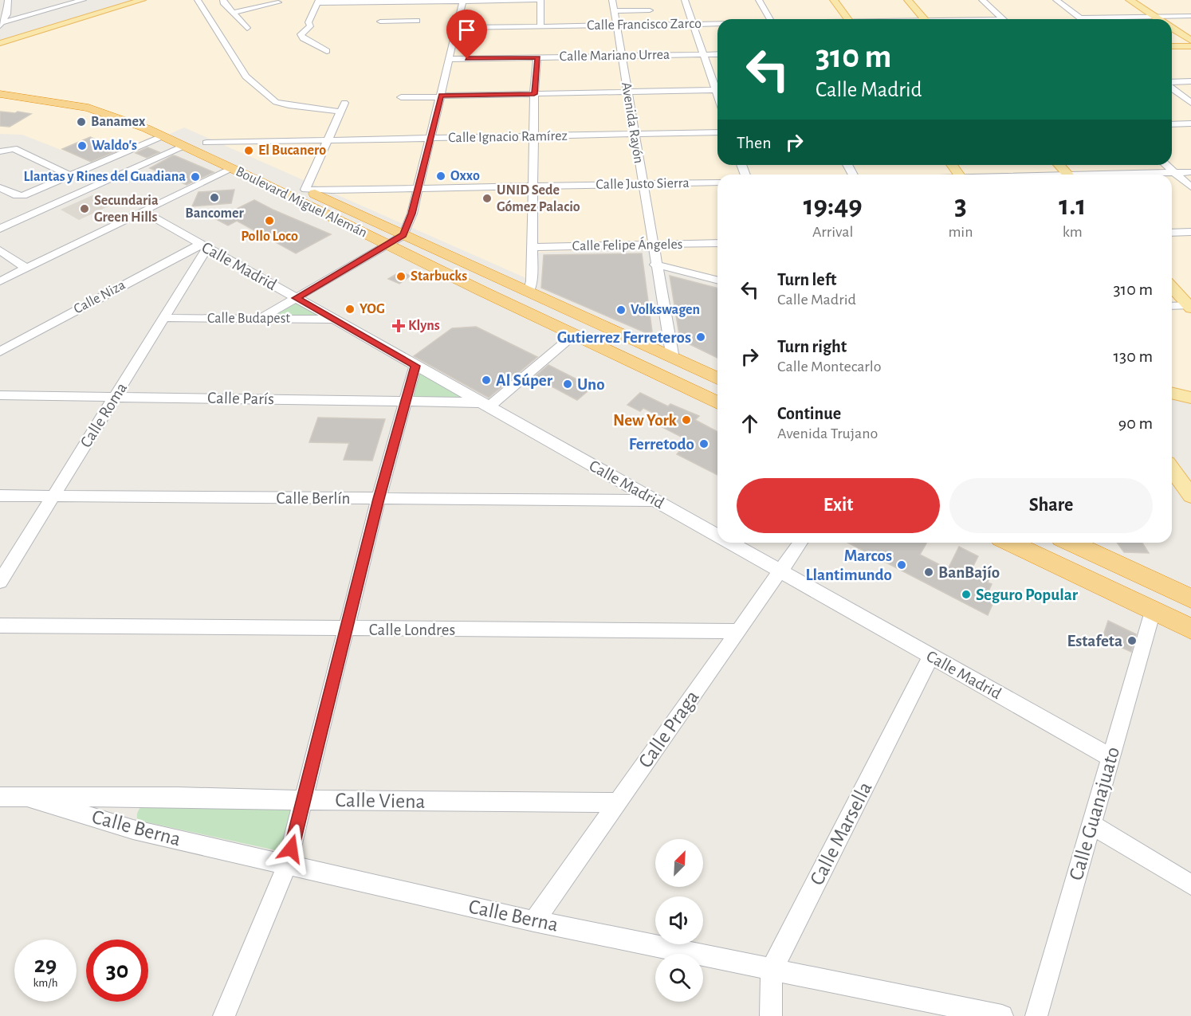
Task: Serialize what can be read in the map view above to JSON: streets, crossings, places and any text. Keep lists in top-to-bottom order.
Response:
{
  "streets": {
    "highway": ["Boulevard Miguel Alemán"],
    "street": [
      "Calle Francisco Zarco",
      "Calle Mariano Urrea",
      "Avenida Rayón",
      "Calle Ignacio Ramírez",
      "Calle Justo Sierra",
      "Calle Felipe Ángeles",
      "Calle Madrid",
      "Calle Niza",
      "Calle Budapest",
      "Calle París",
      "Calle Roma",
      "Calle Berlín",
      "Calle Londres",
      "Calle Praga",
      "Calle Viena",
      "Calle Guanajuato",
      "Calle Berna",
      "Calle Marsella"
    ]
  },
  "crossings": [
    ["Calle Francisco Zarco", "Avenida Rayón"],
    ["Calle Mariano Urrea", "Avenida Rayón"],
    ["Avenida Rayón", "Calle Ignacio Ramírez"],
    ["Avenida Rayón", "Calle Justo Sierra"],
    ["Avenida Rayón", "Boulevard Miguel Alemán"],
    ["Avenida Rayón", "Calle Felipe Ángeles"],
    ["Calle Ignacio Ramírez", "Boulevard Miguel Alemán"],
    ["Calle Justo Sierra", "Boulevard Miguel Alemán"],
    ["Calle Madrid", "Calle Niza"],
    ["Calle Madrid", "Calle Budapest"],
    ["Calle Madrid", "Calle París"],
    ["Calle Madrid", "Calle Roma"],
    ["Calle Madrid", "Calle Berlín"],
    ["Calle Madrid", "Calle Praga"],
    ["Calle Madrid", "Calle Guanajuato"],
    ["Calle Madrid", "Calle Marsella"],
    ["Calle Niza", "Calle Roma"],
    ["Calle Budapest", "Calle Roma"],
    ["Calle París", "Calle Roma"],
    ["Calle Roma", "Calle Berlín"],
    ["Calle Londres", "Calle Praga"],
    ["Calle Praga", "Calle Viena"],
    ["Calle Praga", "Calle Berna"],
    ["Calle Viena", "Calle Berna"],
    ["Calle Berna", "Calle Marsella"]
  ],
  "places": {
    "other": [
      "Banamex",
      "Waldo's",
      "El Bucanero",
      "Oxxo",
      "Llantas y Rines del Guadiana",
      "Bancomer",
      "UNID Sede Gómez Palacio",
      "Secundaria Green Hills",
      "Pollo Loco",
      "Starbucks",
      "YOG",
      "Volkswagen",
      "Gutierrez Ferreteros",
      "Al Súper",
      "Uno",
      "New York",
      "Ferretodo",
      "Marcos Llantimundo",
      "BanBajío",
      "Seguro Popular",
      "Estafeta"
    ],
    "health": ["Klyns"]
  },
  "north": "top right",
  "page": {
    "turn": ["310 m", "Calle Madrid"],
    "then": "Then",
    "eta": [
      "19:49",
      "Arrival",
      "3",
      "min",
      "1.1",
      "km"
    ],
    "list": [
      {
        "name": "Turn left",
        "note": "Calle Madrid",
        "value": "310 m"
      },
      {
        "name": "Turn right",
        "note": "Calle Montecarlo",
        "value": "130 m"
      },
      {
        "name": "Continue",
        "note": "Avenida Trujano",
        "value": "90 m"
      }
    ],
    "buttons": ["Exit", "Share"],
    "speed": "29 km/h",
    "limit": "30"
  }
}
